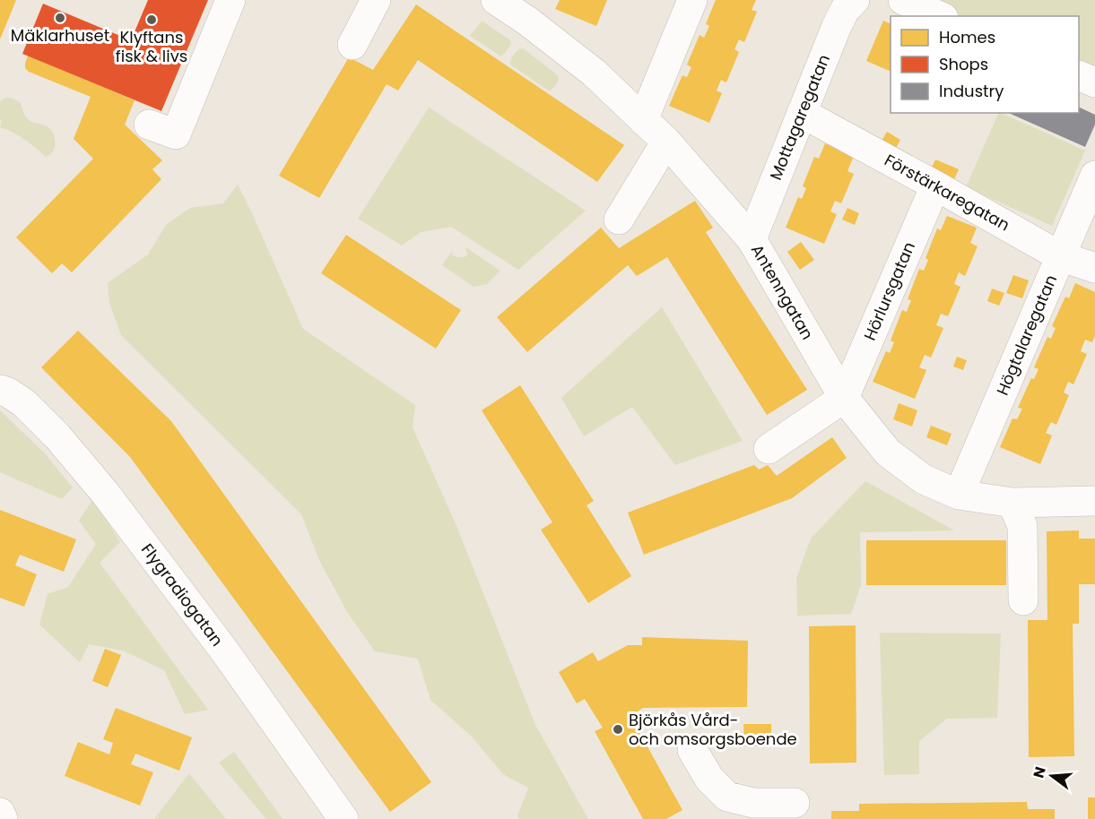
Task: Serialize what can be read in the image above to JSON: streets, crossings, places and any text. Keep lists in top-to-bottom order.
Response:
{
  "streets": {
    "street": [
      "Mottagaregatan",
      "Förstärkaregatan",
      "Hörlursgatan",
      "Antenngatan",
      "Högtalaregatan",
      "Flygradiogatan"
    ]
  },
  "crossings": [
    ["Mottagaregatan", "Förstärkaregatan"],
    ["Mottagaregatan", "Antenngatan"],
    ["Förstärkaregatan", "Hörlursgatan"],
    ["Förstärkaregatan", "Högtalaregatan"],
    ["Hörlursgatan", "Antenngatan"],
    ["Antenngatan", "Högtalaregatan"]
  ],
  "places": ["Mäklarhuset", "Klyftans fisk & livs", "Björkås Vård- och omsorgsboende"],
  "legend": ["Homes", "Shops", "Industry"],
  "north": "left"
}
